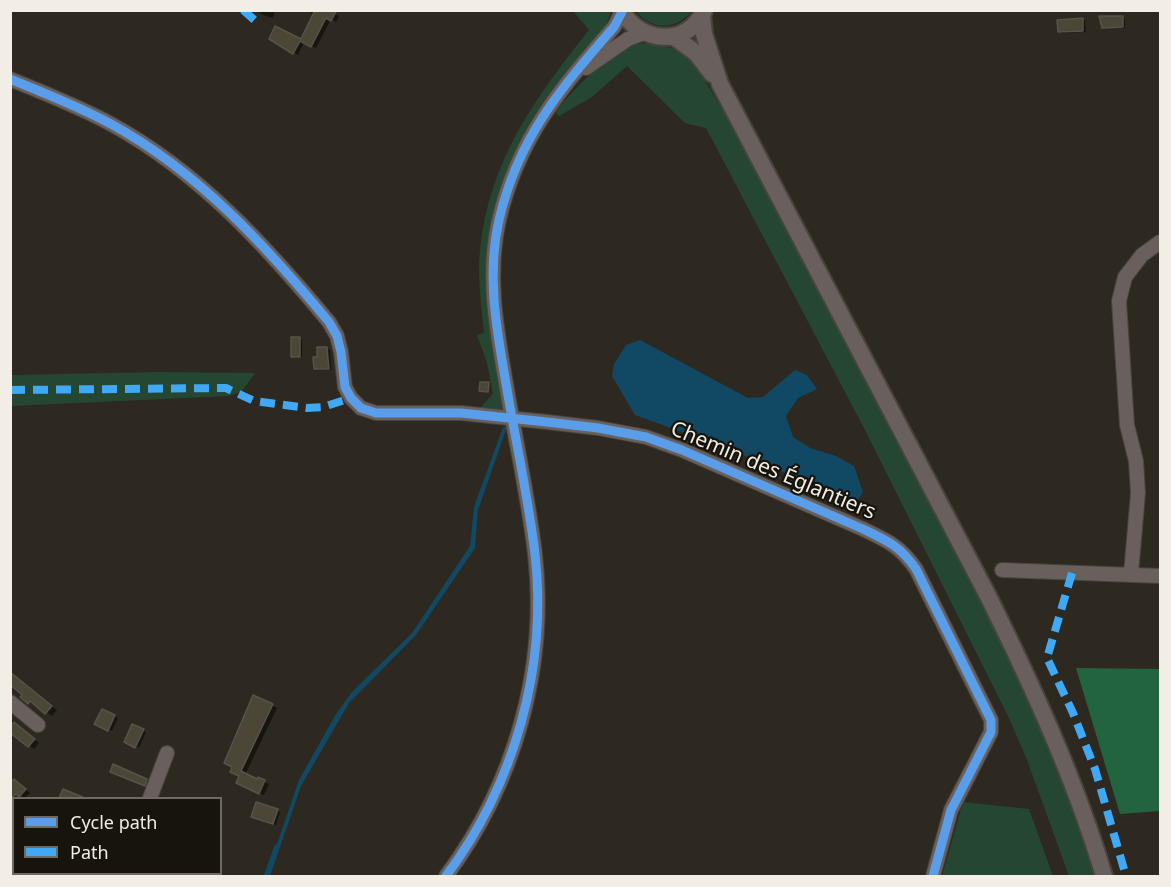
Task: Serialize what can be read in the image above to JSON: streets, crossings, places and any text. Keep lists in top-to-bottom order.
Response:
{
  "streets": {
    "street": ["Chemin des Églantiers"]
  },
  "legend": ["Cycle path", "Path"]
}
